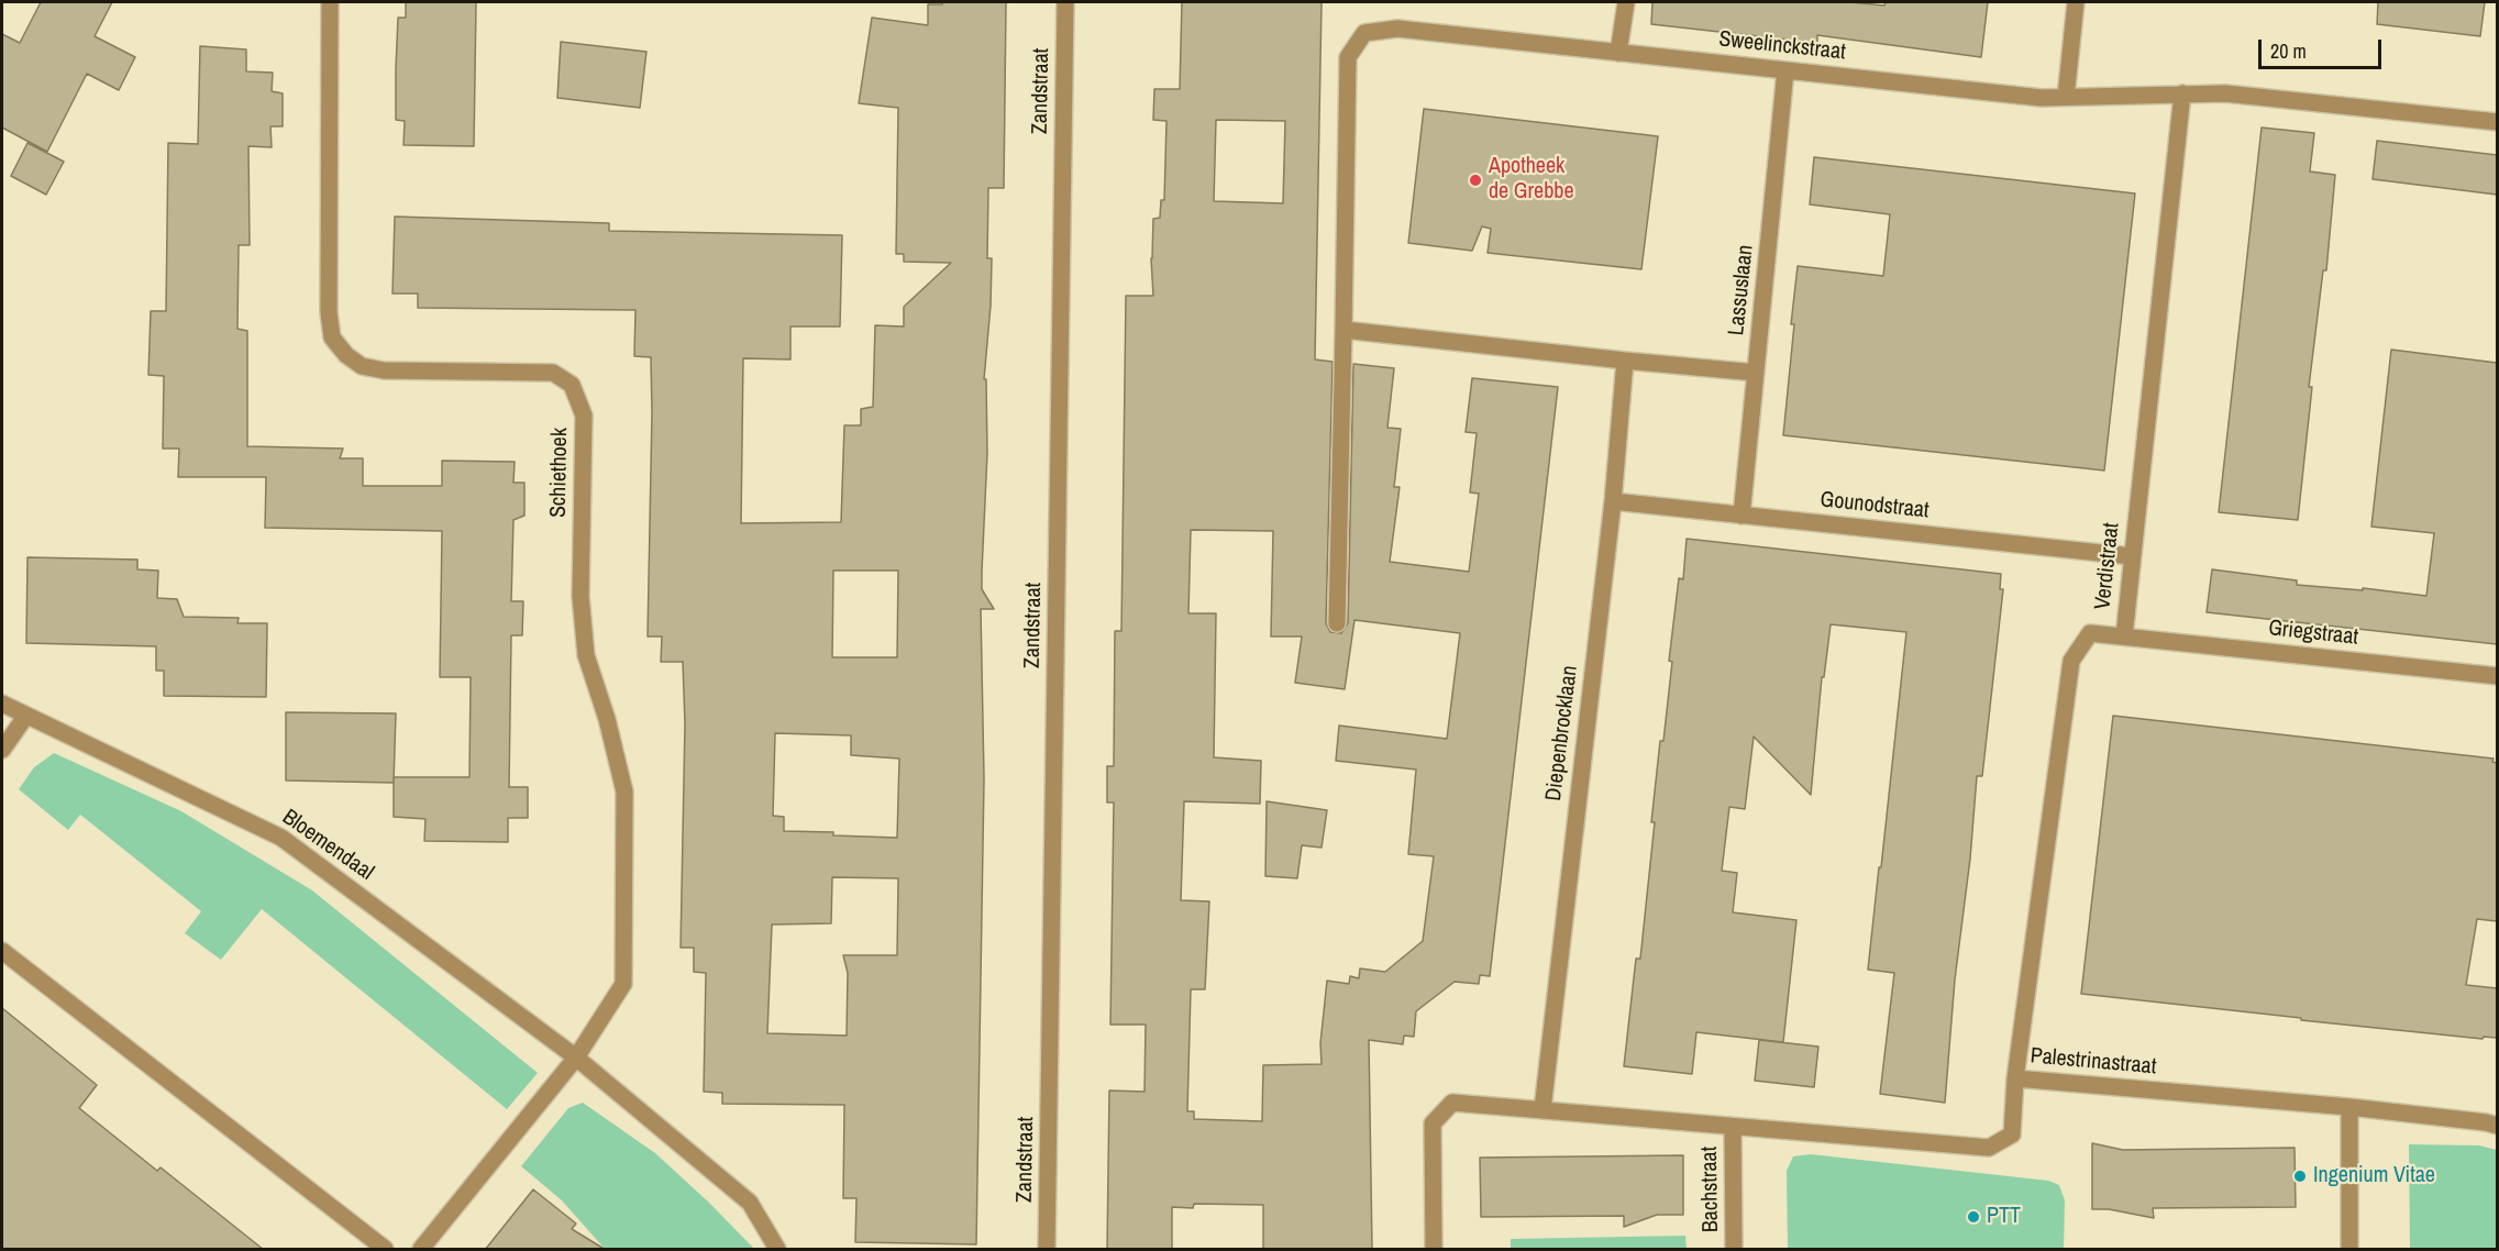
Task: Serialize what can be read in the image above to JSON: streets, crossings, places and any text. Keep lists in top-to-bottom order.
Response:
{
  "streets": {
    "street": [
      "Sweelinckstraat",
      "Zandstraat",
      "Lassuslaan",
      "Schiethoek",
      "Gounodstraat",
      "Verdistraat",
      "Griegstraat",
      "Diepenbrocklaan",
      "Bloemendaal",
      "Palestrinastraat",
      "Bachstraat"
    ]
  },
  "crossings": [
    ["Sweelinckstraat", "Lassuslaan"],
    ["Sweelinckstraat", "Verdistraat"],
    ["Lassuslaan", "Gounodstraat"],
    ["Schiethoek", "Bloemendaal"],
    ["Gounodstraat", "Verdistraat"],
    ["Gounodstraat", "Diepenbrocklaan"],
    ["Verdistraat", "Griegstraat"],
    ["Verdistraat", "Palestrinastraat"],
    ["Diepenbrocklaan", "Palestrinastraat"],
    ["Palestrinastraat", "Bachstraat"]
  ],
  "places": ["Apotheek de Grebbe", "Ingenium Vitae", "PTT"],
  "scale_bar": "20 m"
}
